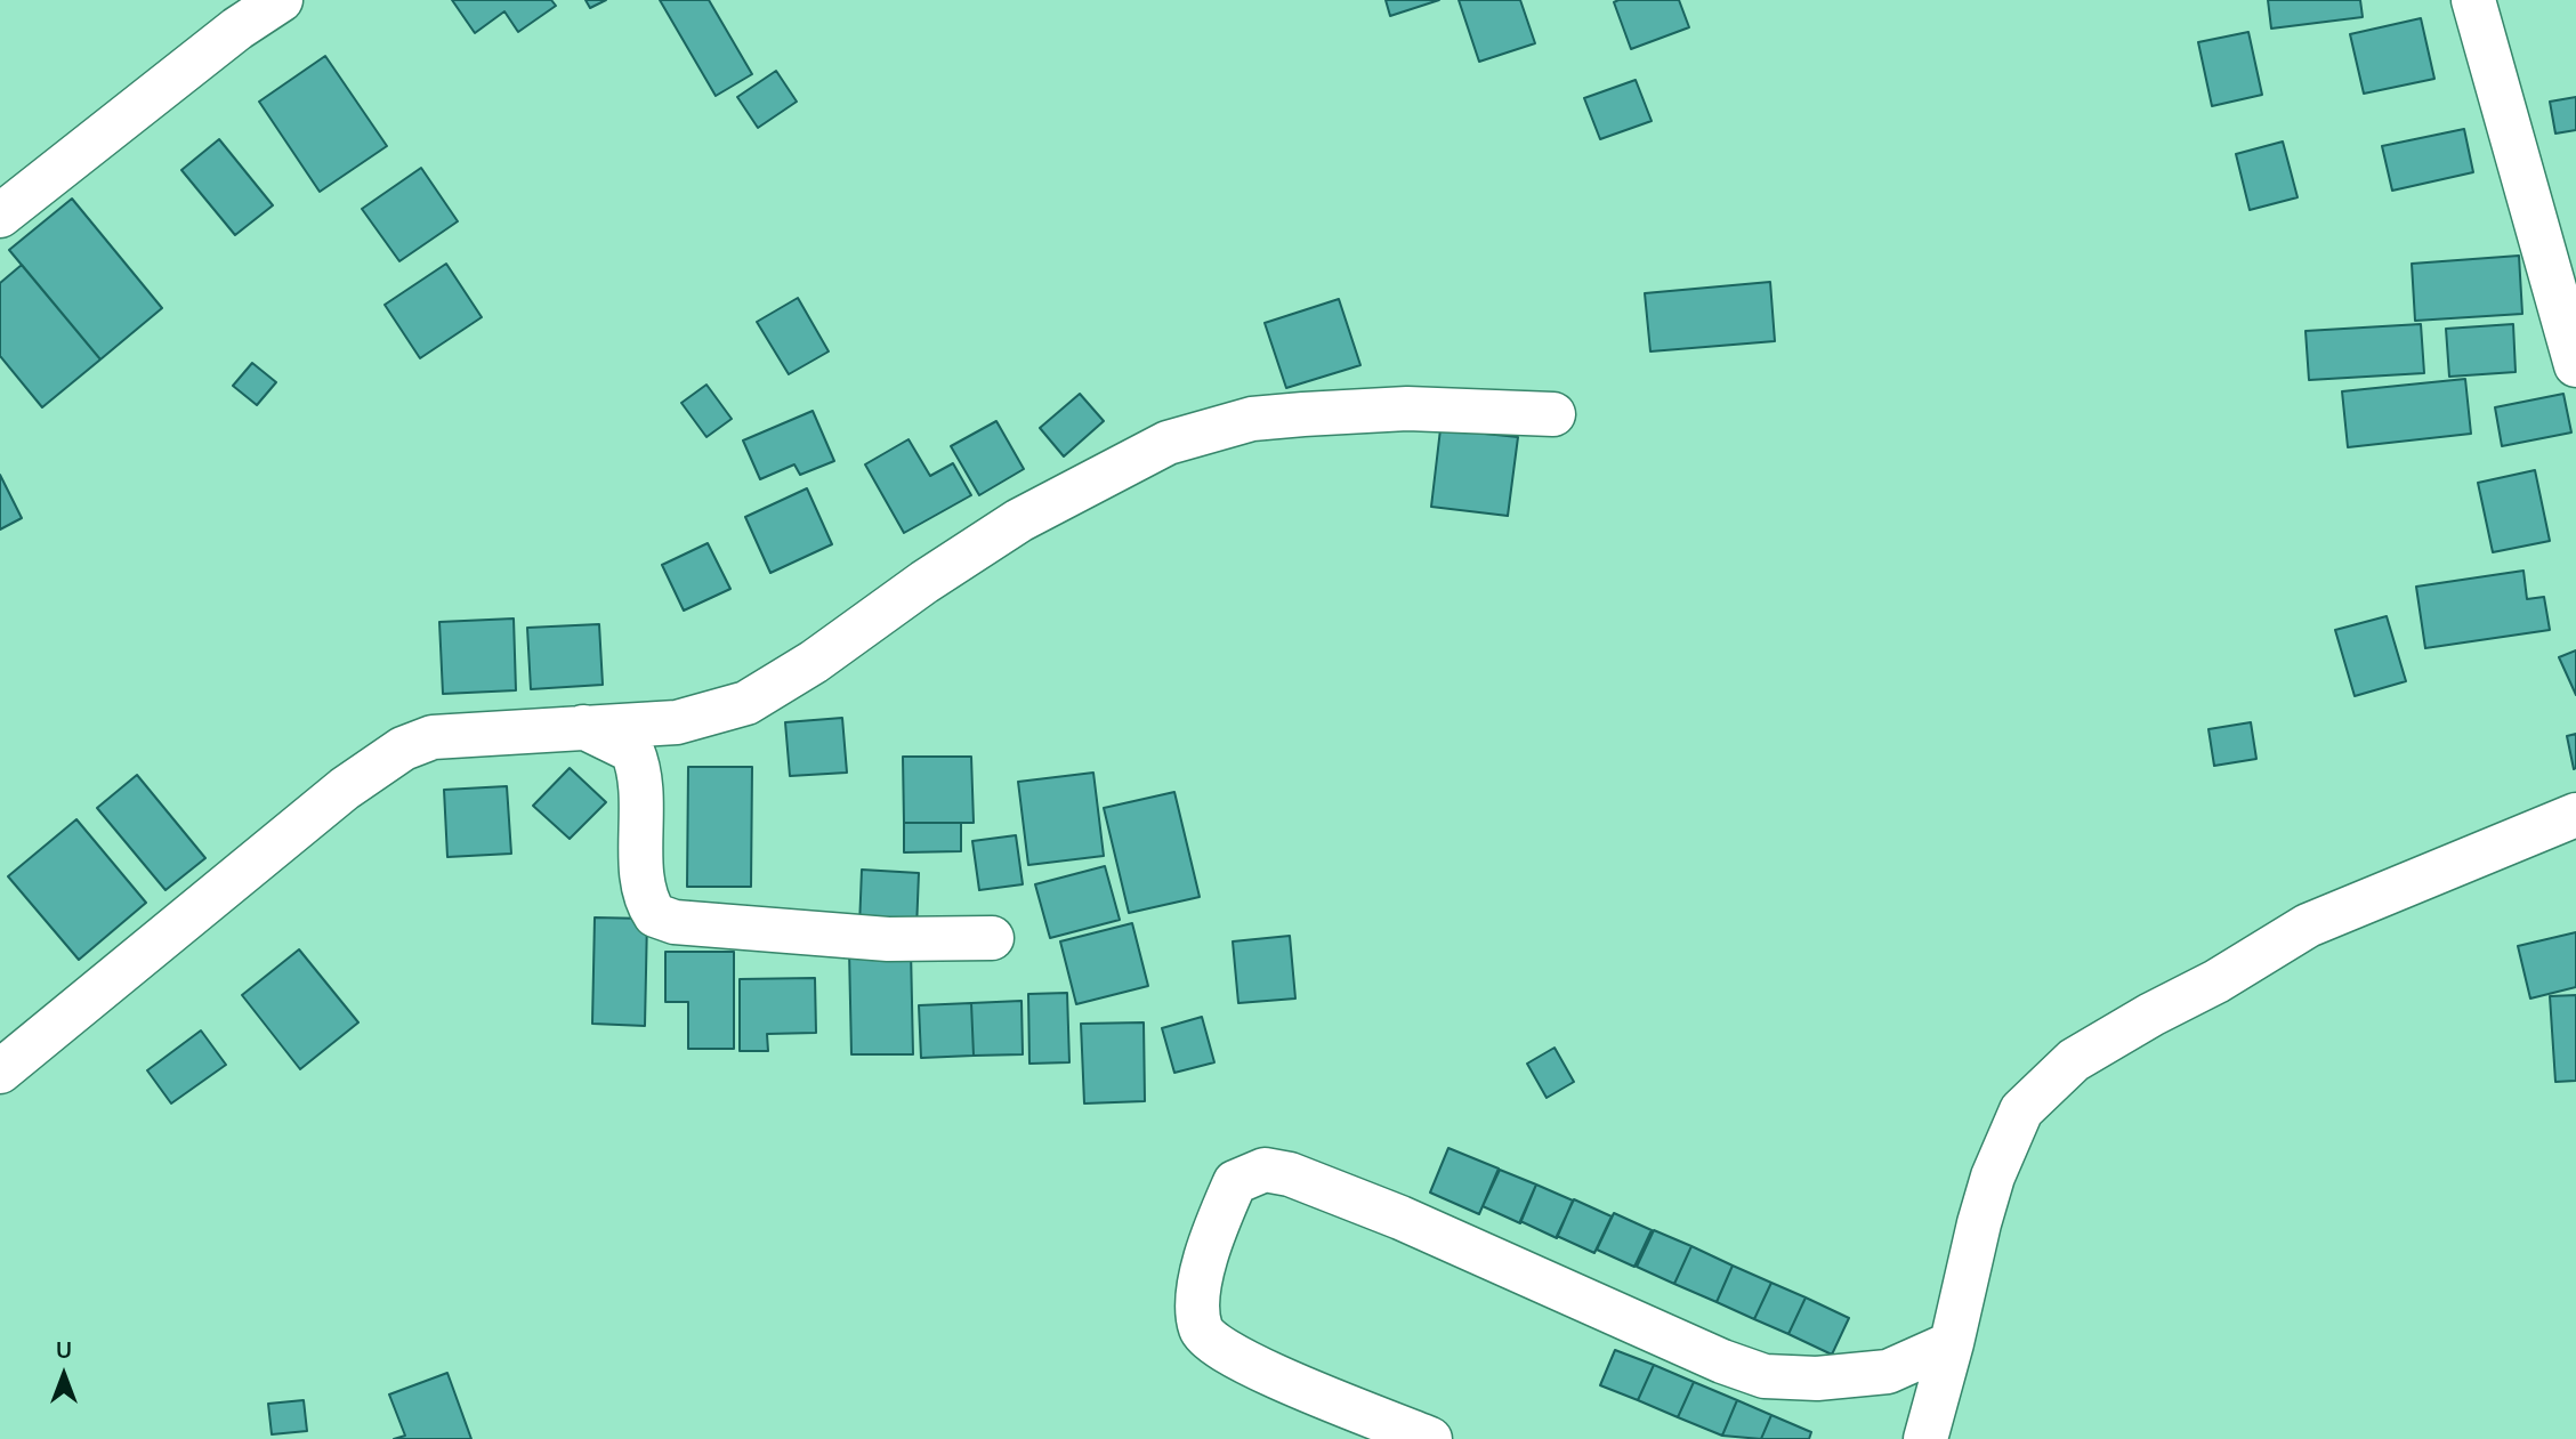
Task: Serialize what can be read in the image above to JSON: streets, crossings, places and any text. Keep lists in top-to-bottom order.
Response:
{
  "north": "top"
}
